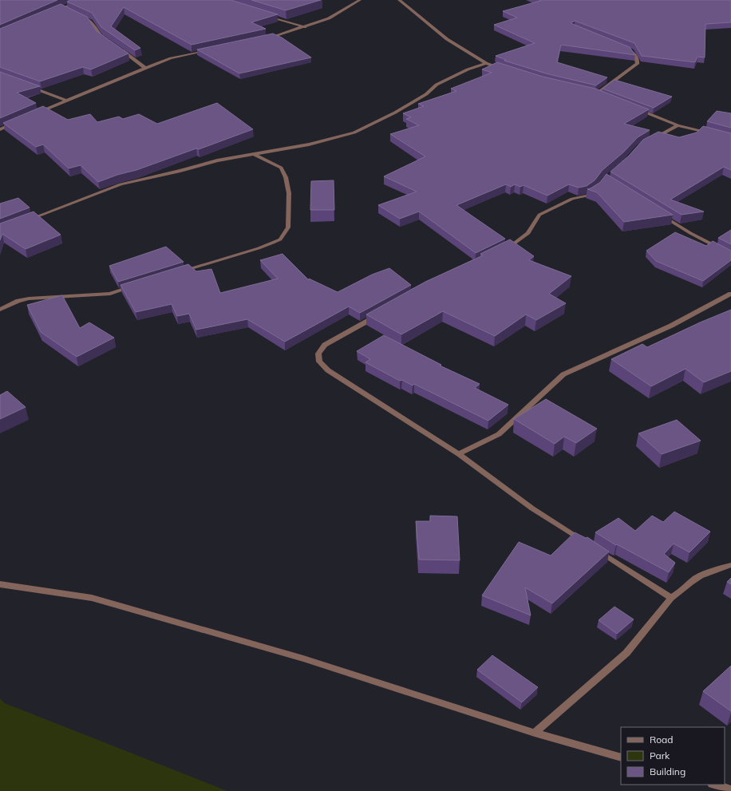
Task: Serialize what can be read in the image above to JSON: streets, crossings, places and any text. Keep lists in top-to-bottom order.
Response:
{
  "legend": ["Road", "Park", "Building"]
}
